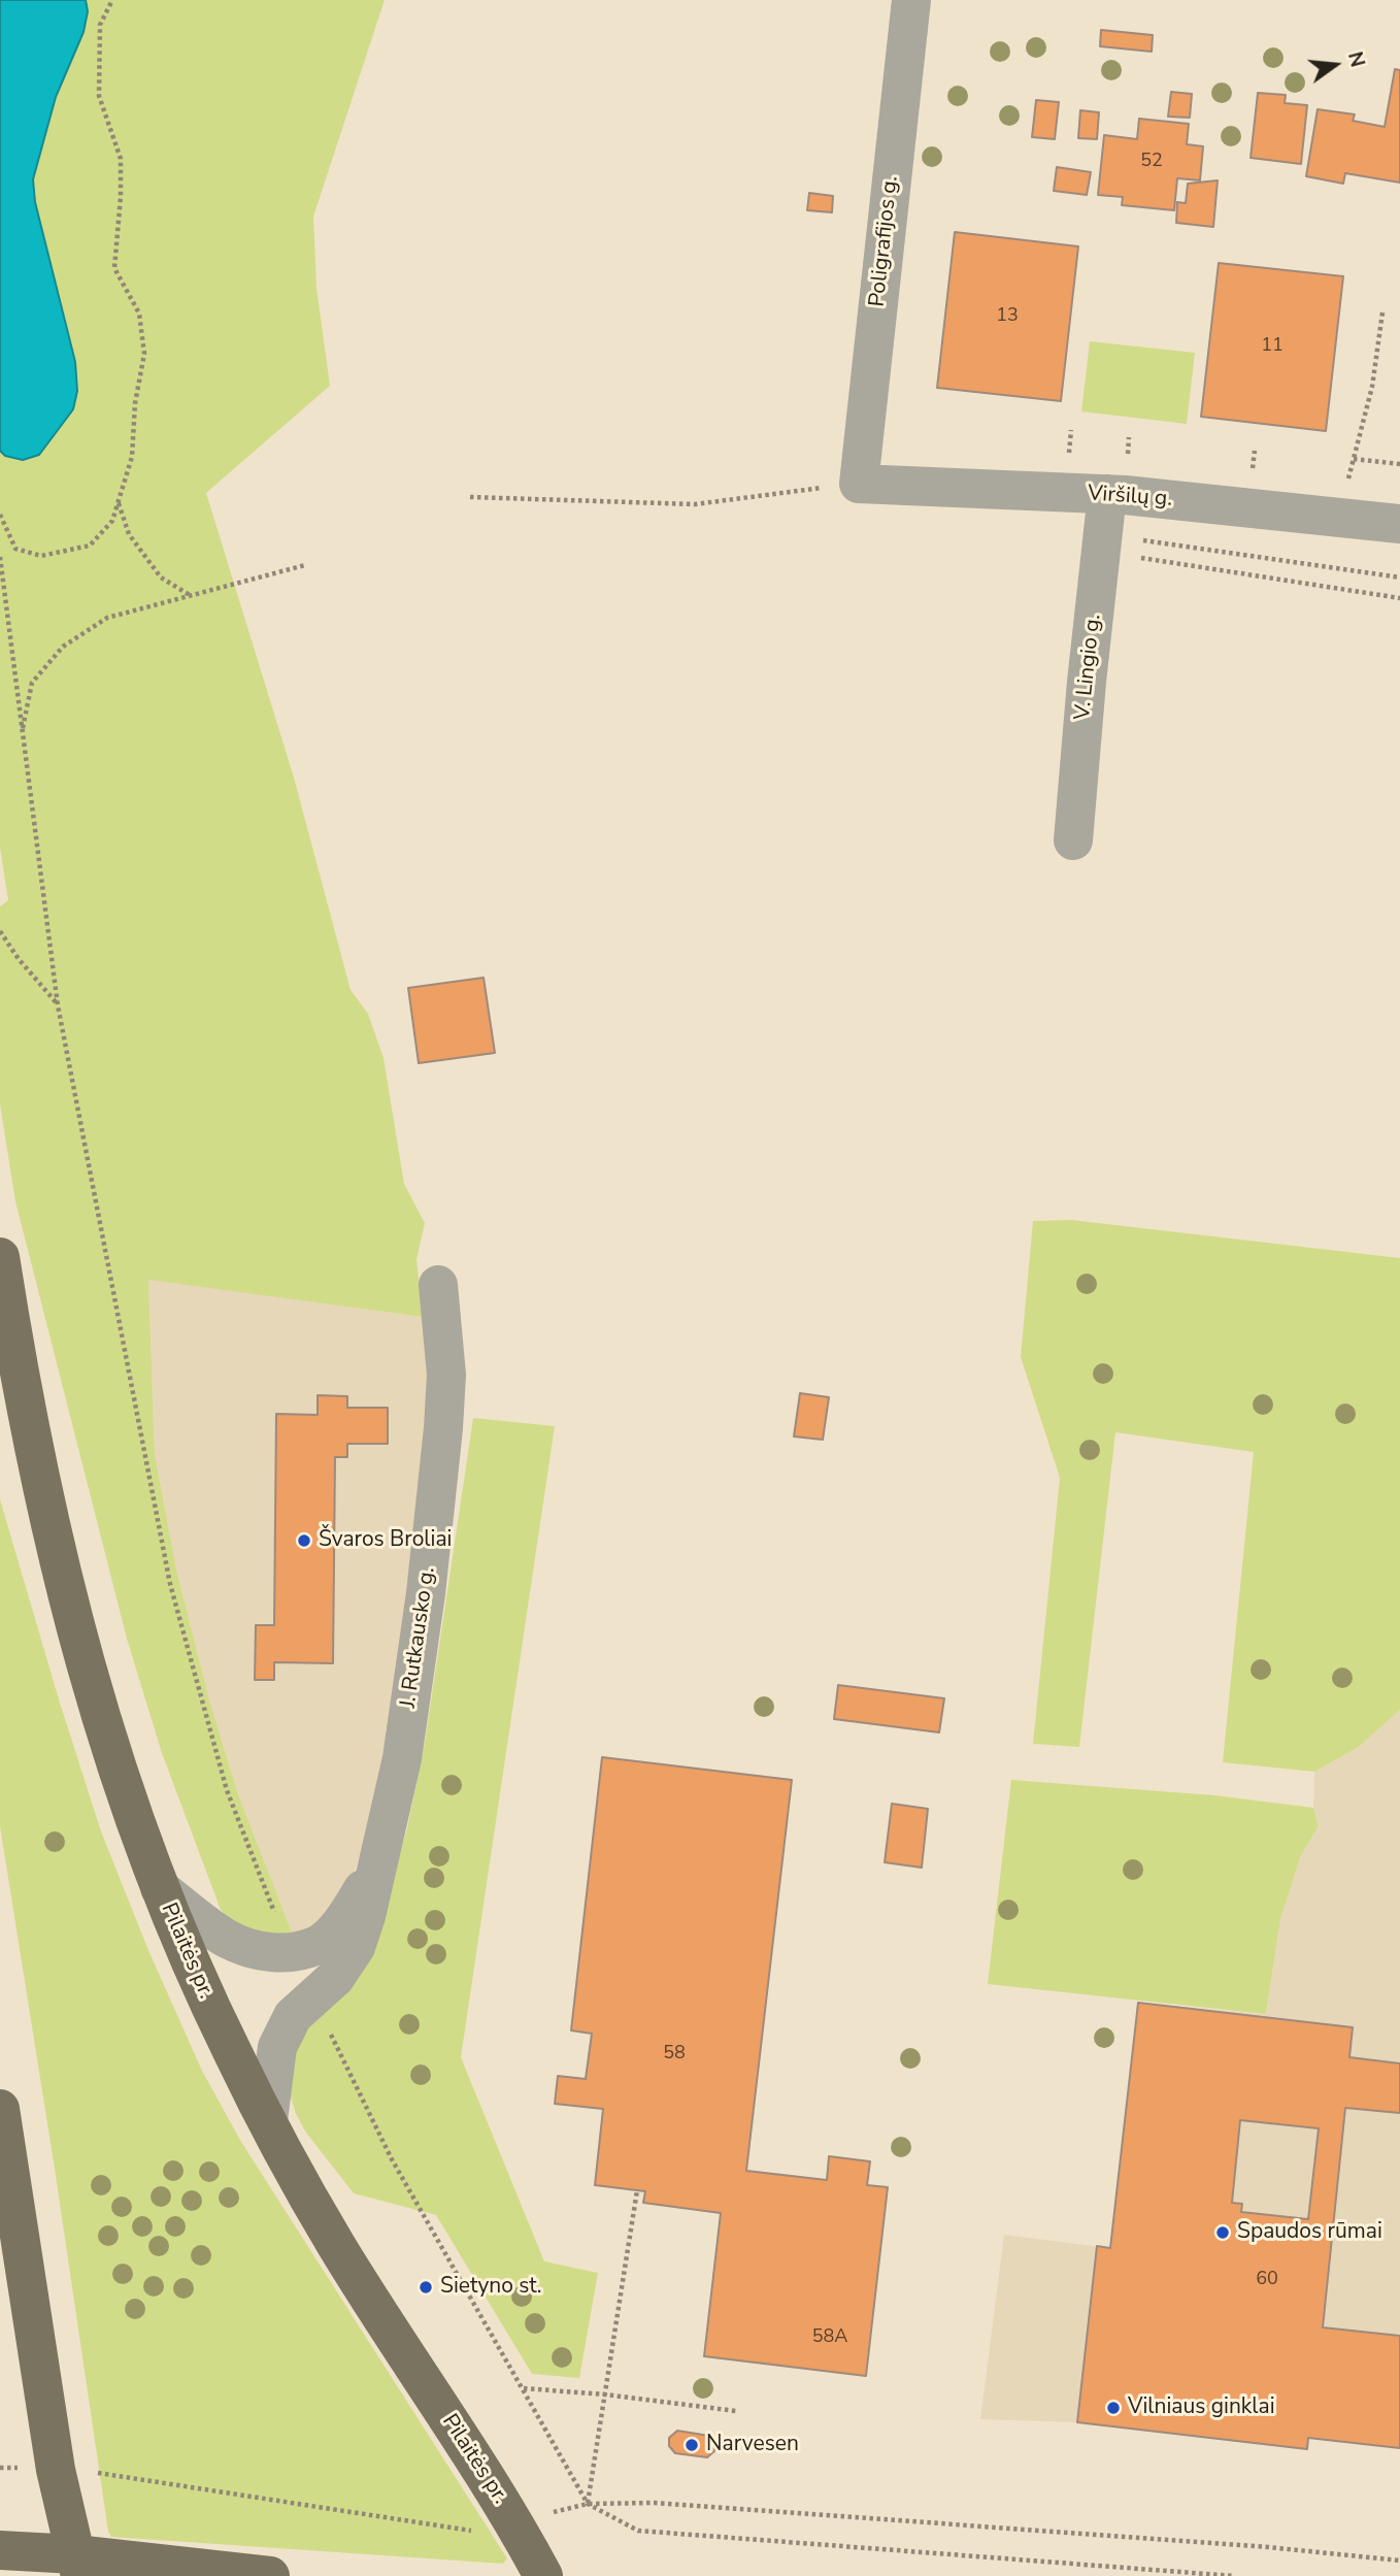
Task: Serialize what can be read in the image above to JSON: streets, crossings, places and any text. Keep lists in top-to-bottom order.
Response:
{
  "streets": {
    "main road": ["Pilaitės pr."],
    "street": [
      "Poligrafijos g.",
      "Viršilų g.",
      "V. Lingio g.",
      "J. Rutkausko g."
    ]
  },
  "crossings": [
    ["Poligrafijos g.", "Viršilų g."],
    ["Viršilų g.", "V. Lingio g."],
    ["J. Rutkausko g.", "Pilaitės pr."]
  ],
  "places": [
    "Švaros Broliai",
    "Spaudos rūmai",
    "Sietyno st.",
    "Vilniaus ginklai",
    "Narvesen"
  ],
  "house_numbers": [
    "52",
    "13",
    "11",
    "58",
    "60",
    "58A"
  ],
  "north": "right"
}
